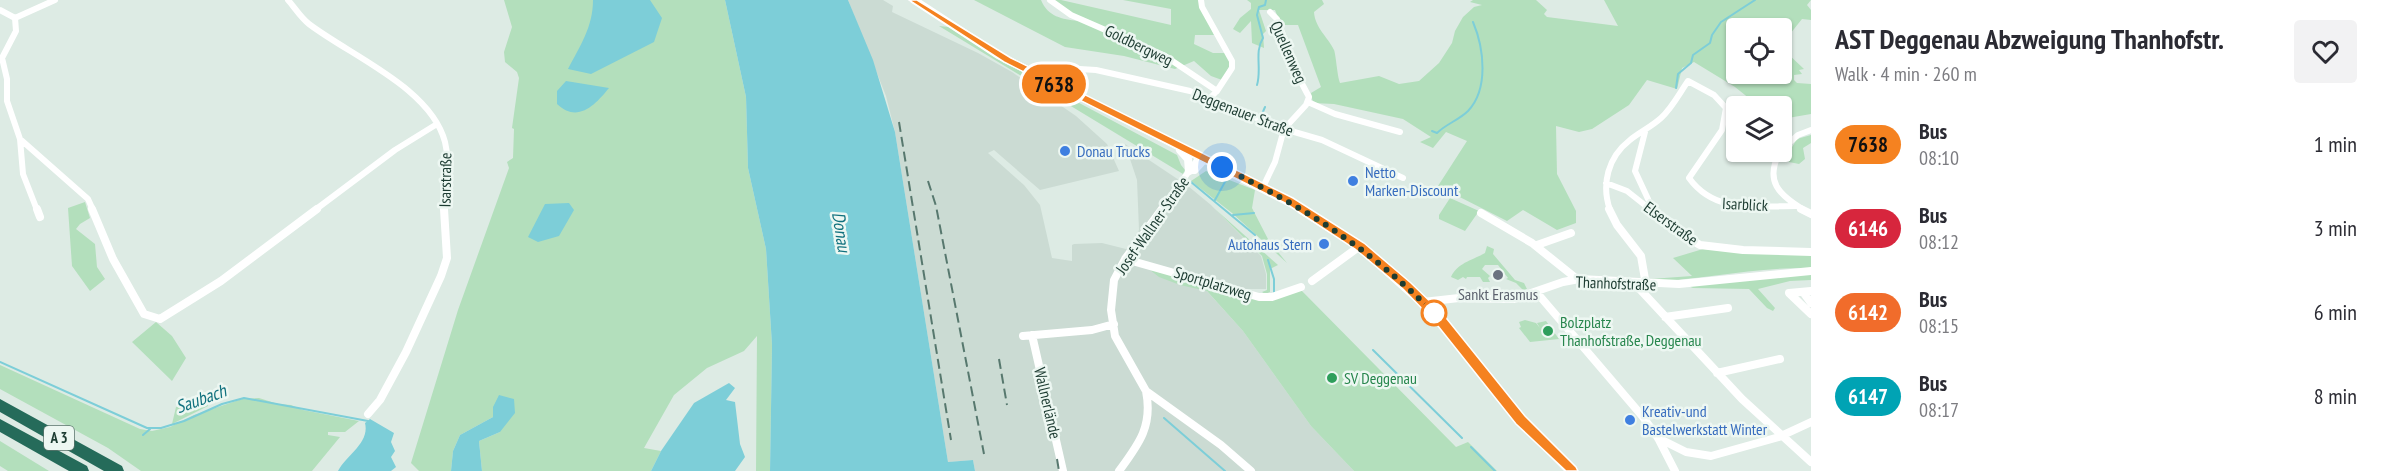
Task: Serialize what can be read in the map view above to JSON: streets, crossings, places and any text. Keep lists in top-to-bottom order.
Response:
{
  "streets": {
    "highway": ["A 3"],
    "street": [
      "Goldbergweg",
      "Quellenweg",
      "Deggenauer Straße",
      "Isarstraße",
      "Isarblick",
      "Elserstraße",
      "Josef-Wallner-Straße",
      "Sportplatzweg",
      "Thanhofstraße",
      "Wallnerlände"
    ]
  },
  "crossings": [
    ["Quellenweg", "Deggenauer Straße"],
    ["Josef-Wallner-Straße", "Sportplatzweg"]
  ],
  "water": ["Donau", "Saubach"],
  "places": [
    "Donau Trucks",
    "Netto Marken-Discount",
    "Autohaus Stern",
    "Sankt Erasmus",
    "Bolzplatz Thanhofstraße, Deggenau",
    "SV Deggenau",
    "Kreativ-und Bastelwerkstatt Winter"
  ],
  "lines": ["bus line 7638"],
  "page": {
    "on_map": "7638",
    "heading": ["AST Deggenau Abzweigung Thanhofstr.", "Walk · 4 min · 260 m"],
    "list": [
      {
        "mark": "7638",
        "name": "Bus",
        "note": "08:10",
        "value": "1 min"
      },
      {
        "mark": "6146",
        "name": "Bus",
        "note": "08:12",
        "value": "3 min"
      },
      {
        "mark": "6142",
        "name": "Bus",
        "note": "08:15",
        "value": "6 min"
      },
      {
        "mark": "6147",
        "name": "Bus",
        "note": "08:17",
        "value": "8 min"
      }
    ]
  }
}
